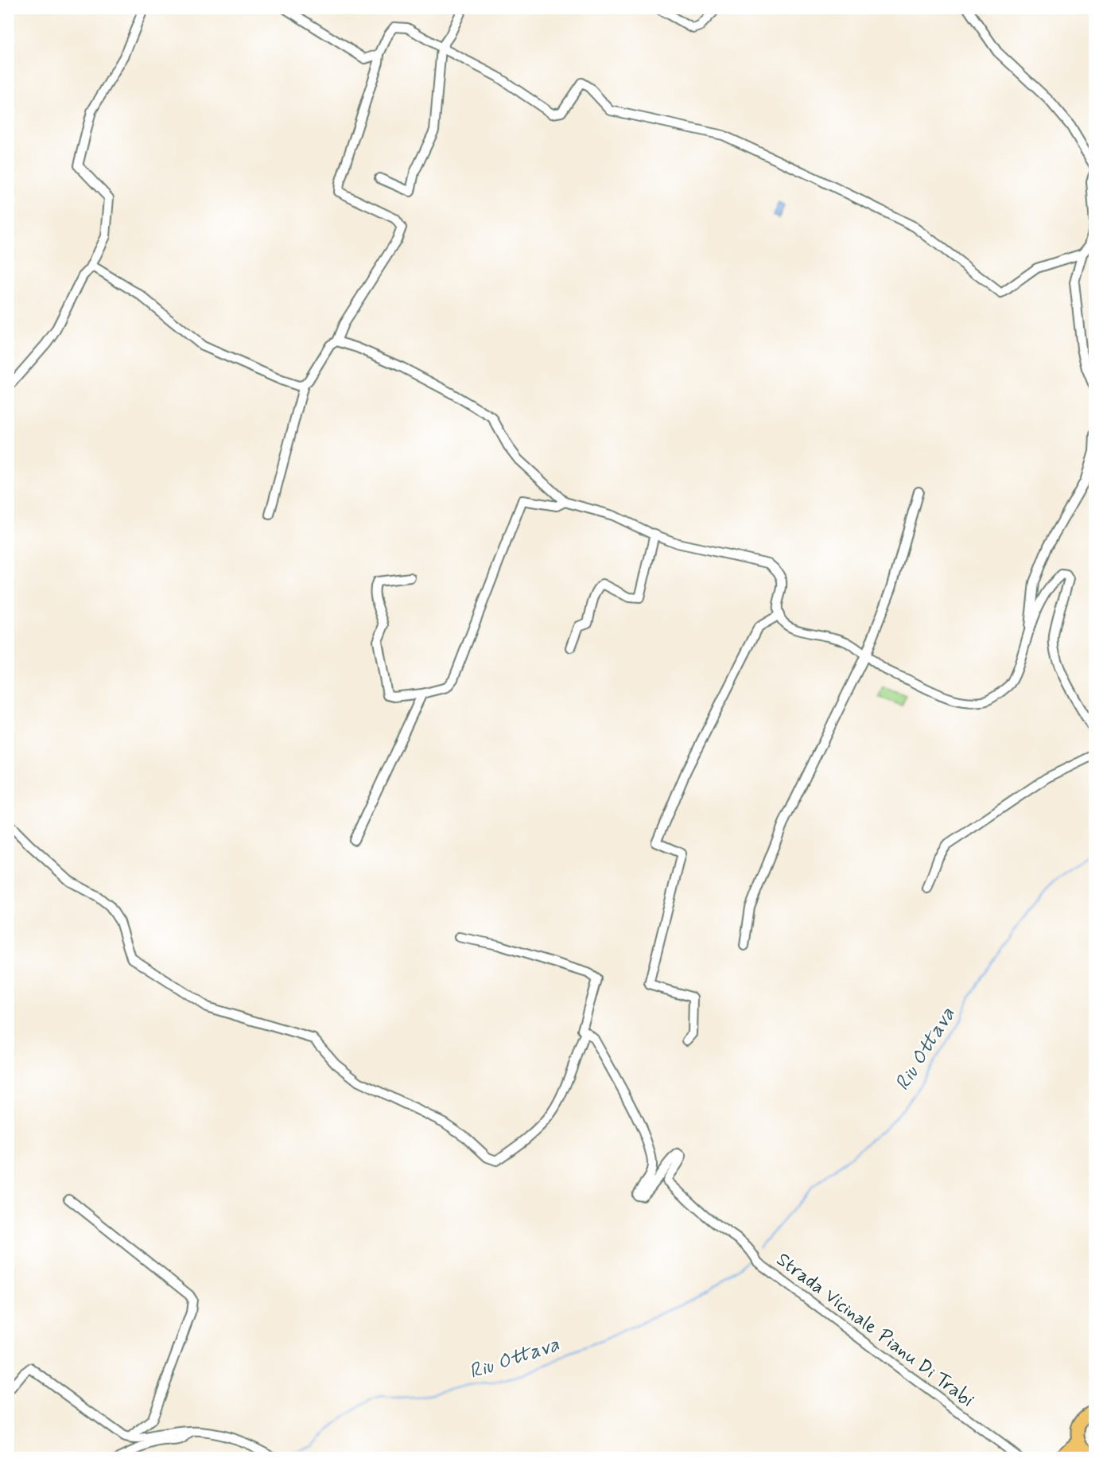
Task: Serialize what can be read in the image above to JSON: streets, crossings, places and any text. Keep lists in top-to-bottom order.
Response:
{
  "streets": {
    "street": ["Strada Vicinale Pianu Di Trabi"]
  },
  "water": ["Riu Ottava"]
}
